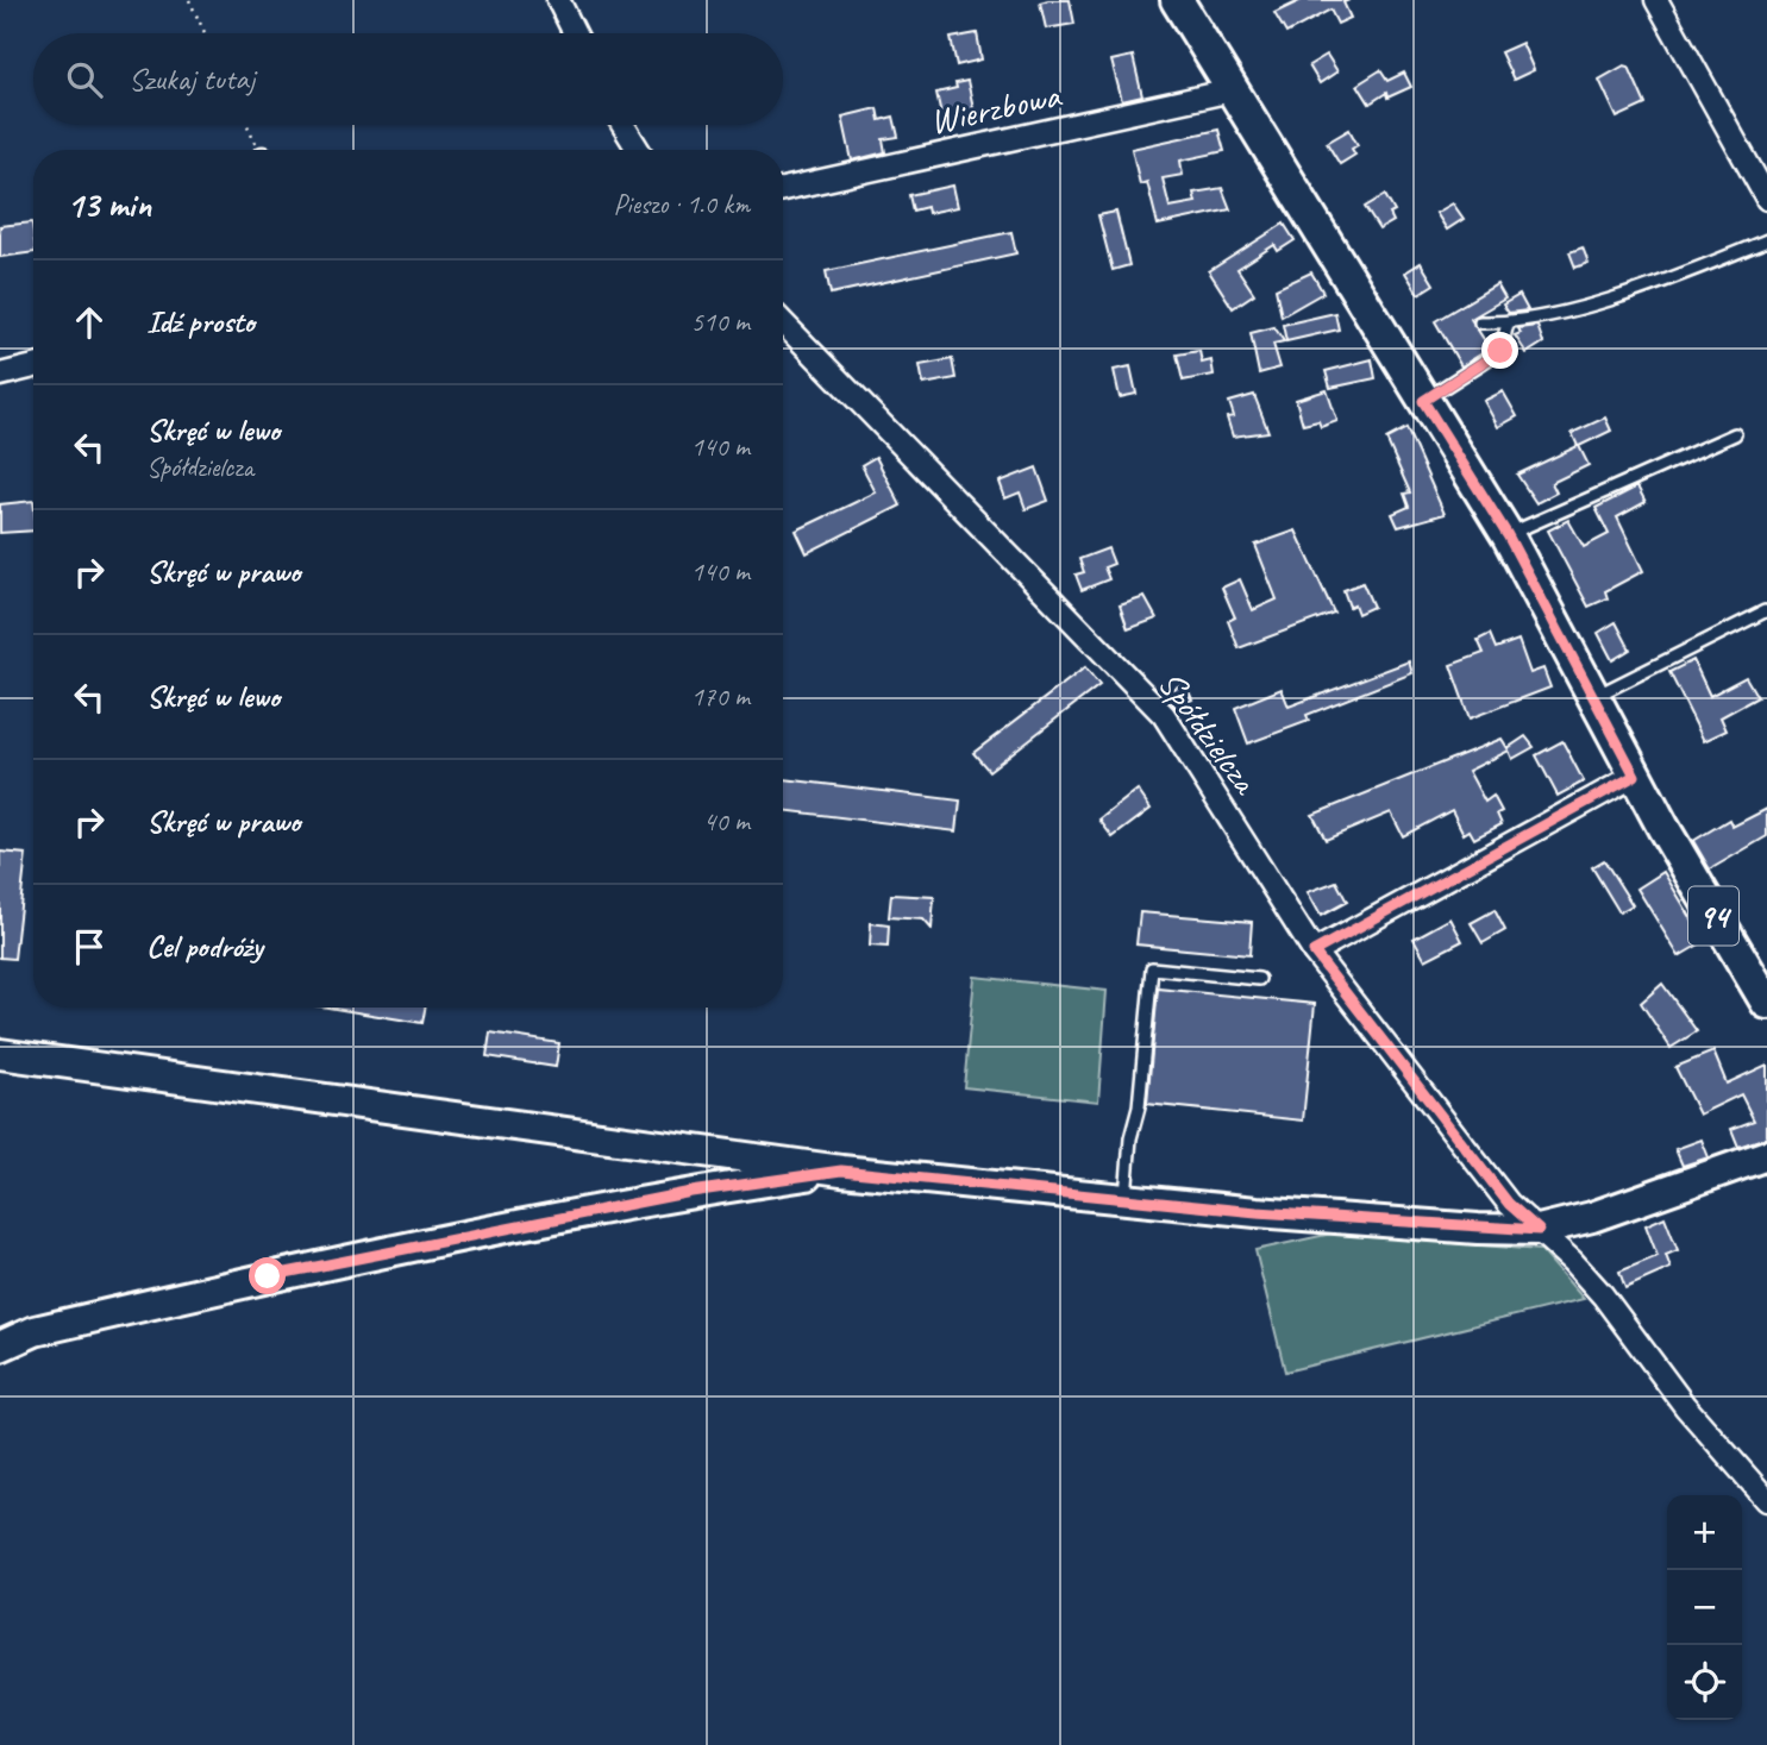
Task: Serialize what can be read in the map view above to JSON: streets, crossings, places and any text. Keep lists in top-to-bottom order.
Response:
{
  "streets": {
    "main road": ["94"],
    "street": ["Wierzbowa", "Spółdzielcza"]
  },
  "crossings": [
    ["Wierzbowa", "94"]
  ],
  "page": {
    "search": "Szukaj tutaj",
    "heading": ["13 min", "Pieszo · 1.0 km"],
    "list": [
      ["Idź prosto", "510 m"],
      ["Skręć w lewo", "Spółdzielcza", "140 m"],
      ["Skręć w prawo", "140 m"],
      ["Skręć w lewo", "170 m"],
      ["Skręć w prawo", "40 m"],
      "Cel podróży"
    ],
    "map_buttons": ["+", "−"]
  }
}
